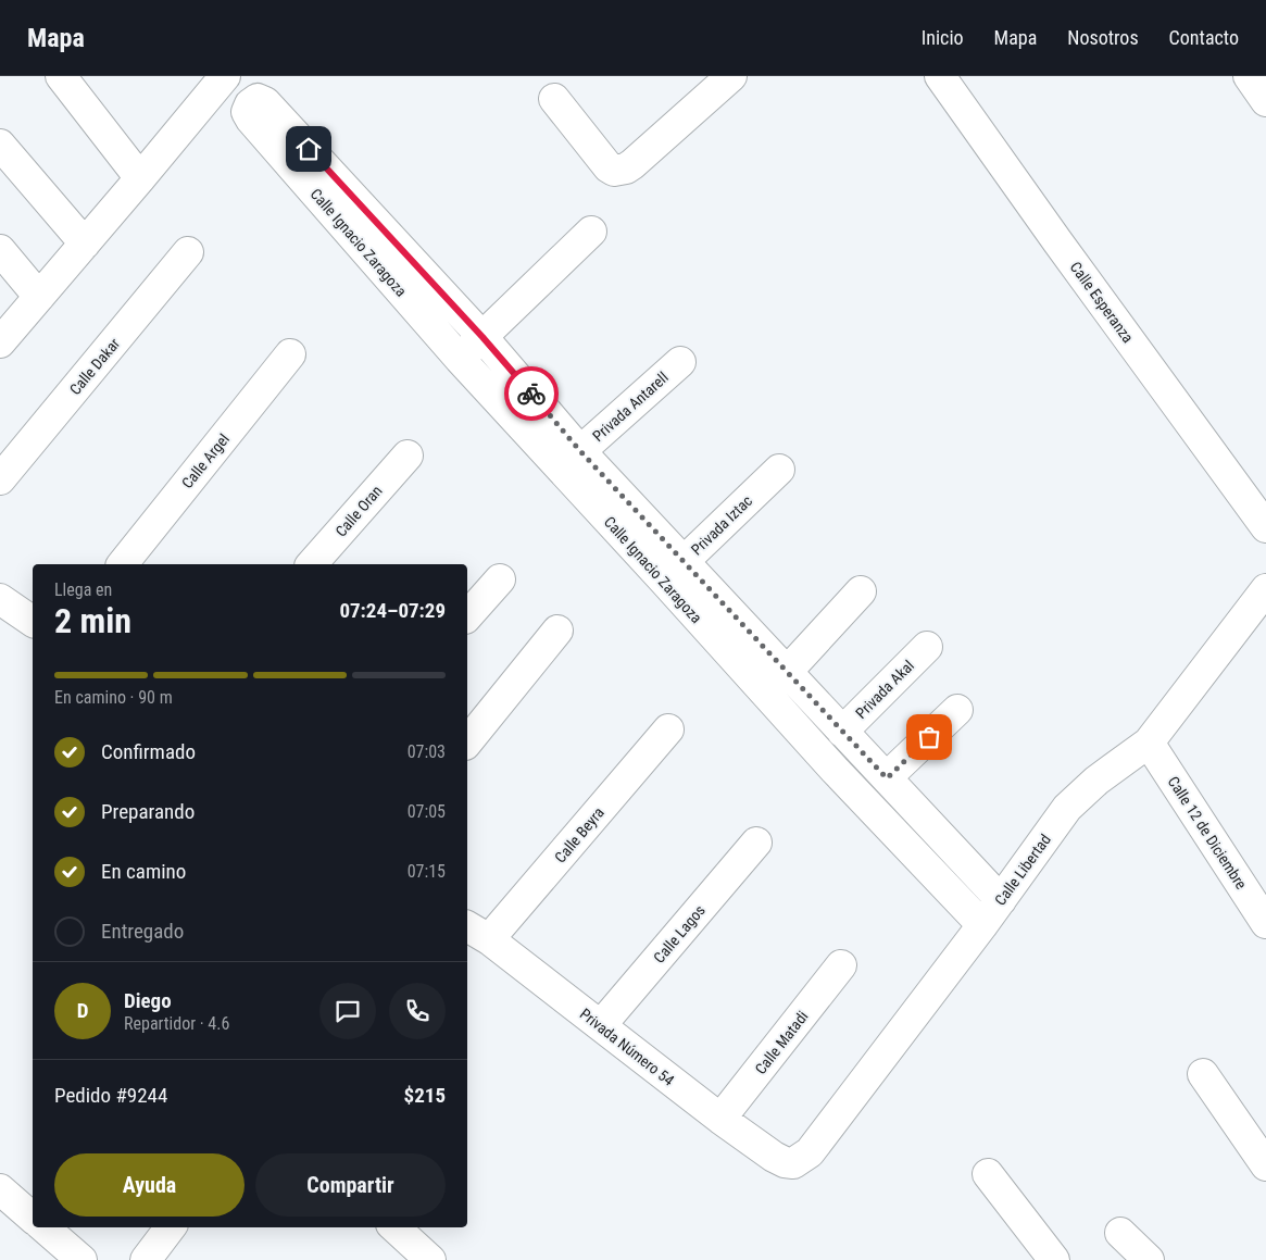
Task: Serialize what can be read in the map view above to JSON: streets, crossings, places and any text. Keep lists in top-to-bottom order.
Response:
{
  "streets": {
    "street": [
      "Calle Ignacio Zaragoza",
      "Calle Esperanza",
      "Calle Dakar",
      "Privada Antarell",
      "Calle Argel",
      "Calle Oran",
      "Privada Iztac",
      "Privada Akal",
      "Calle 12 de Diciembre",
      "Calle Beyra",
      "Calle Libertad",
      "Calle Lagos",
      "Calle Matadi",
      "Privada Número 54"
    ]
  },
  "crossings": [
    ["Calle Ignacio Zaragoza", "Privada Antarell"],
    ["Calle Ignacio Zaragoza", "Privada Iztac"],
    ["Calle Ignacio Zaragoza", "Privada Akal"],
    ["Calle Ignacio Zaragoza", "Calle Libertad"],
    ["Calle 12 de Diciembre", "Calle Libertad"],
    ["Calle Beyra", "Privada Número 54"],
    ["Calle Libertad", "Privada Número 54"],
    ["Calle Lagos", "Privada Número 54"],
    ["Calle Matadi", "Privada Número 54"]
  ],
  "page": {
    "header": "Mapa",
    "nav": [
      "Inicio",
      "Mapa",
      "Nosotros",
      "Contacto"
    ],
    "heading": ["2 min", "Llega en", "07:24–07:29"],
    "panel": [
      "Diego",
      "Repartidor · 4.6",
      "Pedido #9244",
      "$215"
    ],
    "bar": "En camino · 90 m",
    "list": [
      ["Confirmado", "07:03"],
      ["Preparando", "07:05"],
      ["En camino", "07:15"],
      "Entregado"
    ],
    "round": "D",
    "buttons": ["Ayuda", "Compartir"]
  }
}
